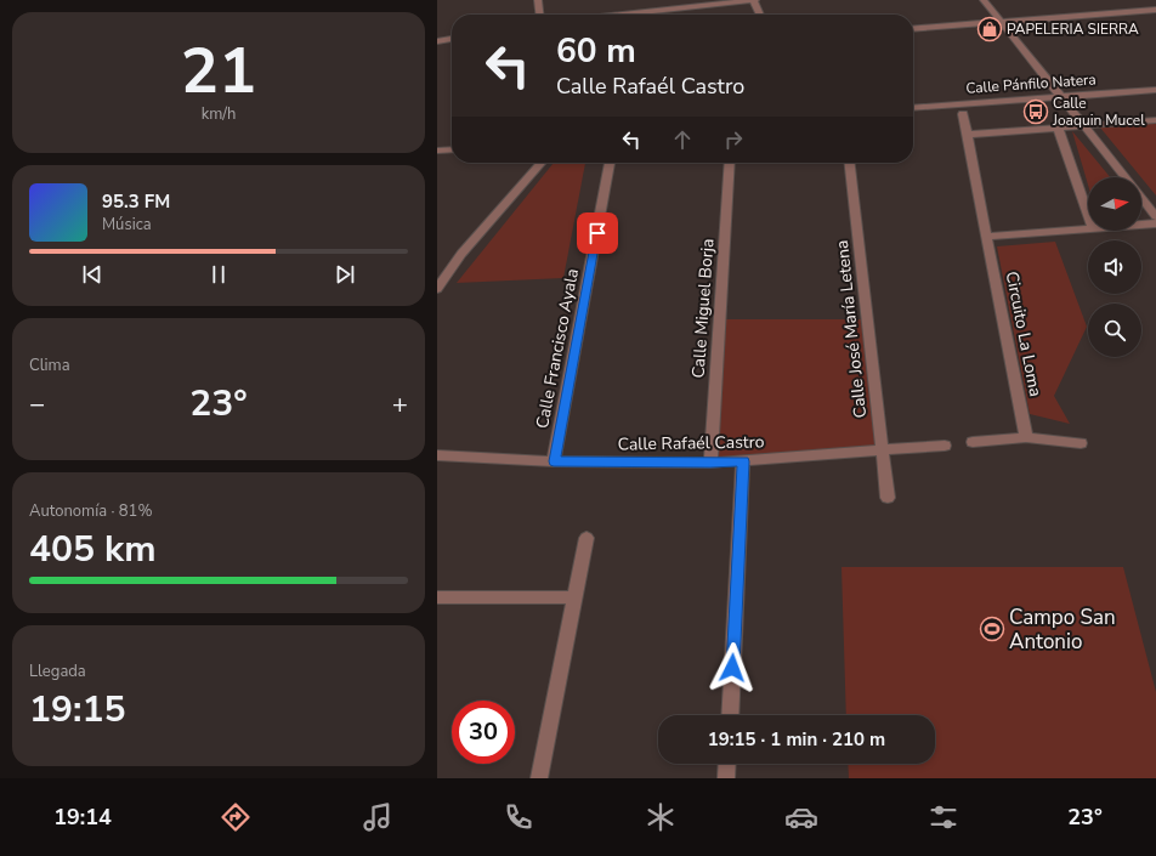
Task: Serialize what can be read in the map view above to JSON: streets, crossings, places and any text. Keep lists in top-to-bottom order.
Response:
{
  "streets": {
    "street": [
      "Calle Pánfilo Natera",
      "Calle Miguel Borja",
      "Calle José María Letena",
      "Circuito La Loma",
      "Calle Francisco Ayala",
      "Calle Rafaél Castro"
    ]
  },
  "crossings": [
    ["Calle Miguel Borja", "Calle Rafaél Castro"],
    ["Calle José María Letena", "Calle Rafaél Castro"],
    ["Calle Francisco Ayala", "Calle Rafaél Castro"]
  ],
  "places": {
    "shop": ["PAPELERIA SIERRA"],
    "bus stop": ["Calle Joaquin Mucel"],
    "sports": ["Campo San Antonio"]
  },
  "north": "right",
  "page": {
    "tile": [
      ["21", "km/h"],
      "Clima",
      ["Autonomía · 81%", "405 km"],
      ["Llegada", "19:15"]
    ],
    "turn": ["60 m", "Calle Rafaél Castro"],
    "song": ["95.3 FM", "Música"],
    "heat": ["−", "23°", "+"],
    "limit": "30",
    "trip": "19:15 · 1 min · 210 m",
    "tabs": ["19:14", "23°"]
  }
}
